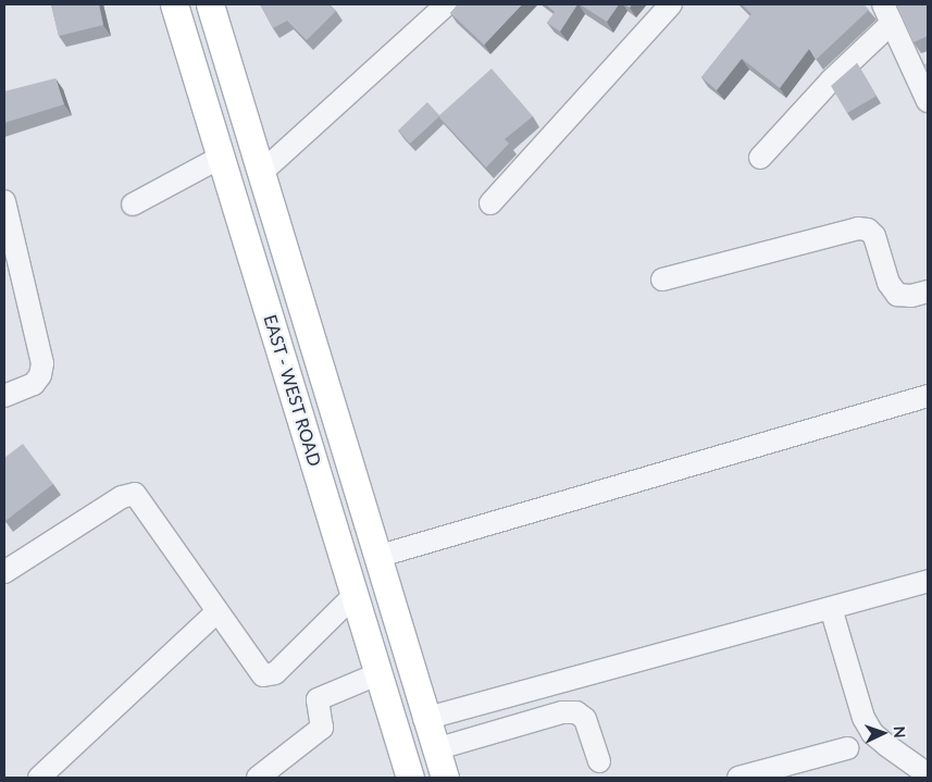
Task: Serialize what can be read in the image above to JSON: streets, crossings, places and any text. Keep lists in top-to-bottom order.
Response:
{
  "streets": {
    "main road": ["EAST - WEST ROAD"]
  },
  "north": "right"
}
